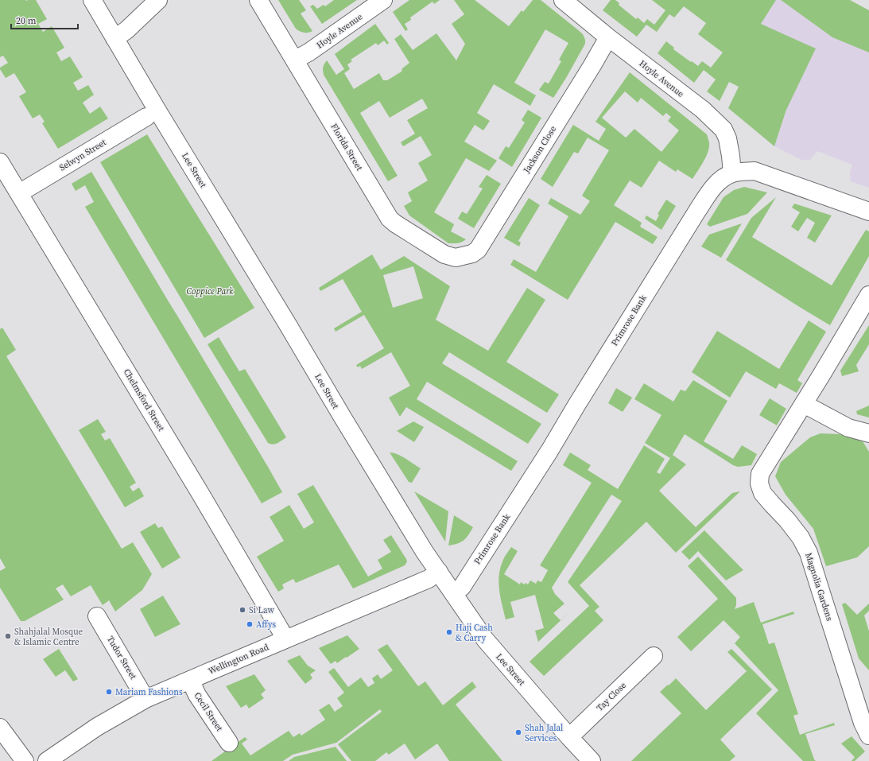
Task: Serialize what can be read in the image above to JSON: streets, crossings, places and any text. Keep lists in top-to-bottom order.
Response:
{
  "streets": {
    "street": [
      "Hoyle Avenue",
      "Florida Street",
      "Jackson Close",
      "Selwyn Street",
      "Lee Street",
      "Primrose Bank",
      "Chelmsford Street",
      "Magnolia Gardens",
      "Tudor Street",
      "Wellington Road",
      "Tay Close",
      "Cecil Street"
    ]
  },
  "crossings": [
    ["Hoyle Avenue", "Florida Street"],
    ["Hoyle Avenue", "Jackson Close"],
    ["Hoyle Avenue", "Primrose Bank"],
    ["Florida Street", "Jackson Close"],
    ["Selwyn Street", "Chelmsford Street"],
    ["Lee Street", "Primrose Bank"],
    ["Lee Street", "Wellington Road"],
    ["Lee Street", "Tay Close"],
    ["Chelmsford Street", "Wellington Road"],
    ["Tudor Street", "Wellington Road"],
    ["Wellington Road", "Cecil Street"]
  ],
  "parks": ["Coppice Park"],
  "places": [
    "Si Law",
    "Affys",
    "Haji Cash & Carry",
    "Shahjalal Mosque & Islamic Centre",
    "Mariam Fashions",
    "Shah Jalal Services"
  ],
  "scale_bar": "20 m"
}
